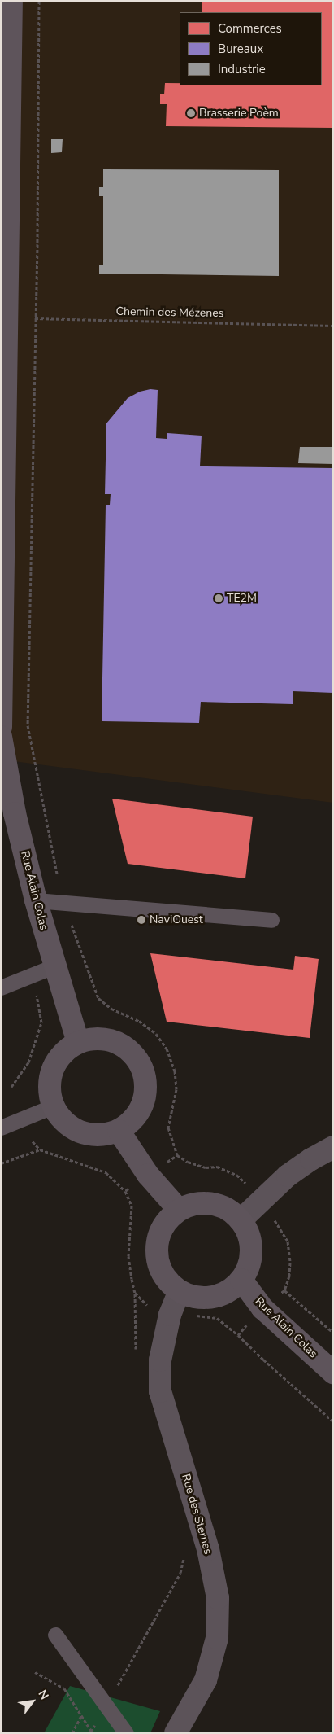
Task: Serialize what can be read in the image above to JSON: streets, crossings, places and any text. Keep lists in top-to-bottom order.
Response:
{
  "streets": {
    "street": ["Rue Alain Colas", "Rue des Sternes"],
    "path": ["Chemin des Mézenes"]
  },
  "crossings": [
    ["Rue Alain Colas", "Rue des Sternes"]
  ],
  "places": ["Brasserie Poèm", "TE2M", "NaviOuest"],
  "legend": ["Commerces", "Bureaux", "Industrie"],
  "north": "top right"
}
